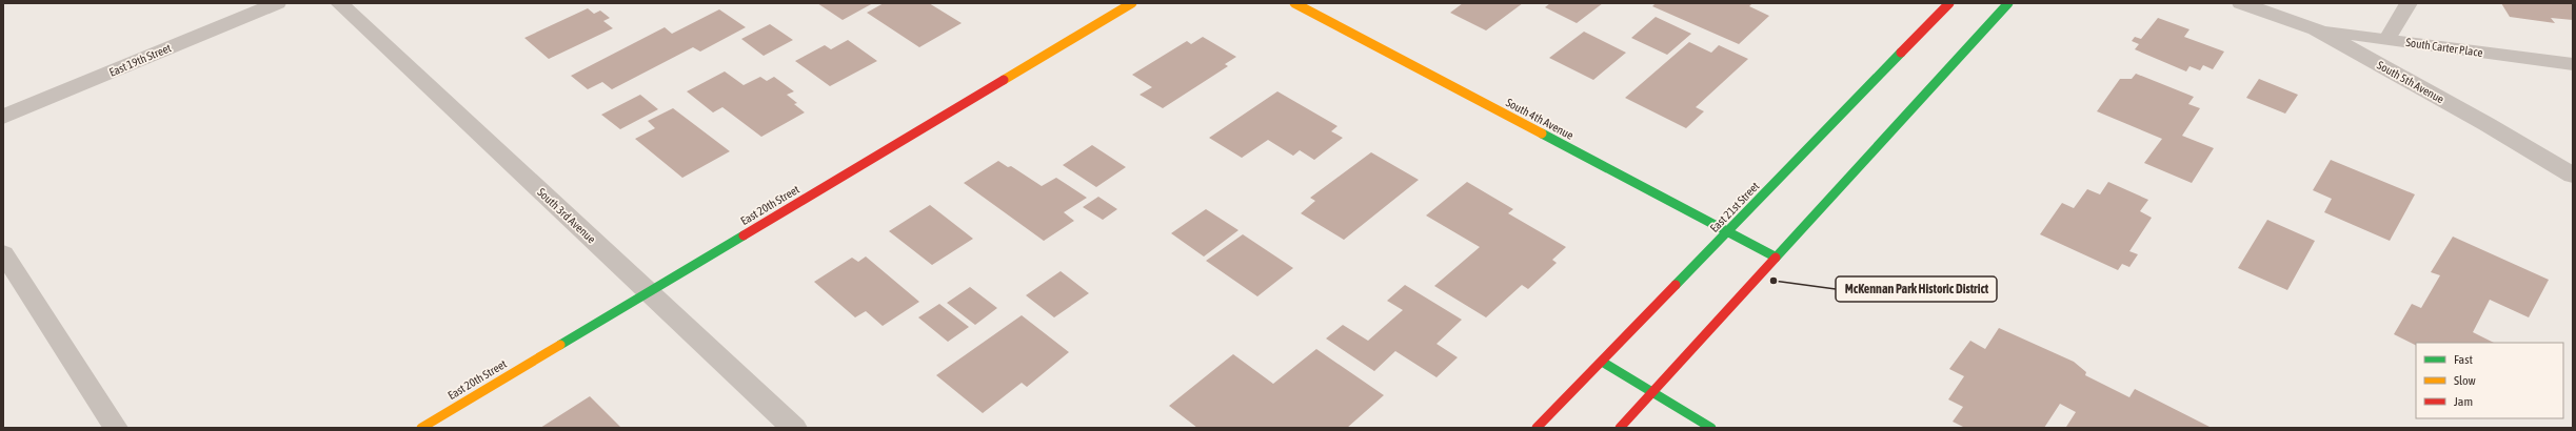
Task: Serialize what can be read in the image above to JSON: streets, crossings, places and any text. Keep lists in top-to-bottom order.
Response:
{
  "streets": {
    "street": [
      "South Carter Place",
      "East 19th Street",
      "South 5th Avenue",
      "South 4th Avenue",
      "East 20th Street",
      "East 21st Street",
      "South 3rd Avenue"
    ]
  },
  "crossings": [
    ["South Carter Place", "South 5th Avenue"],
    ["South 4th Avenue", "East 21st Street"],
    ["East 20th Street", "South 3rd Avenue"]
  ],
  "places": ["McKennan Park Historic District"],
  "legend": ["Fast", "Slow", "Jam"]
}
